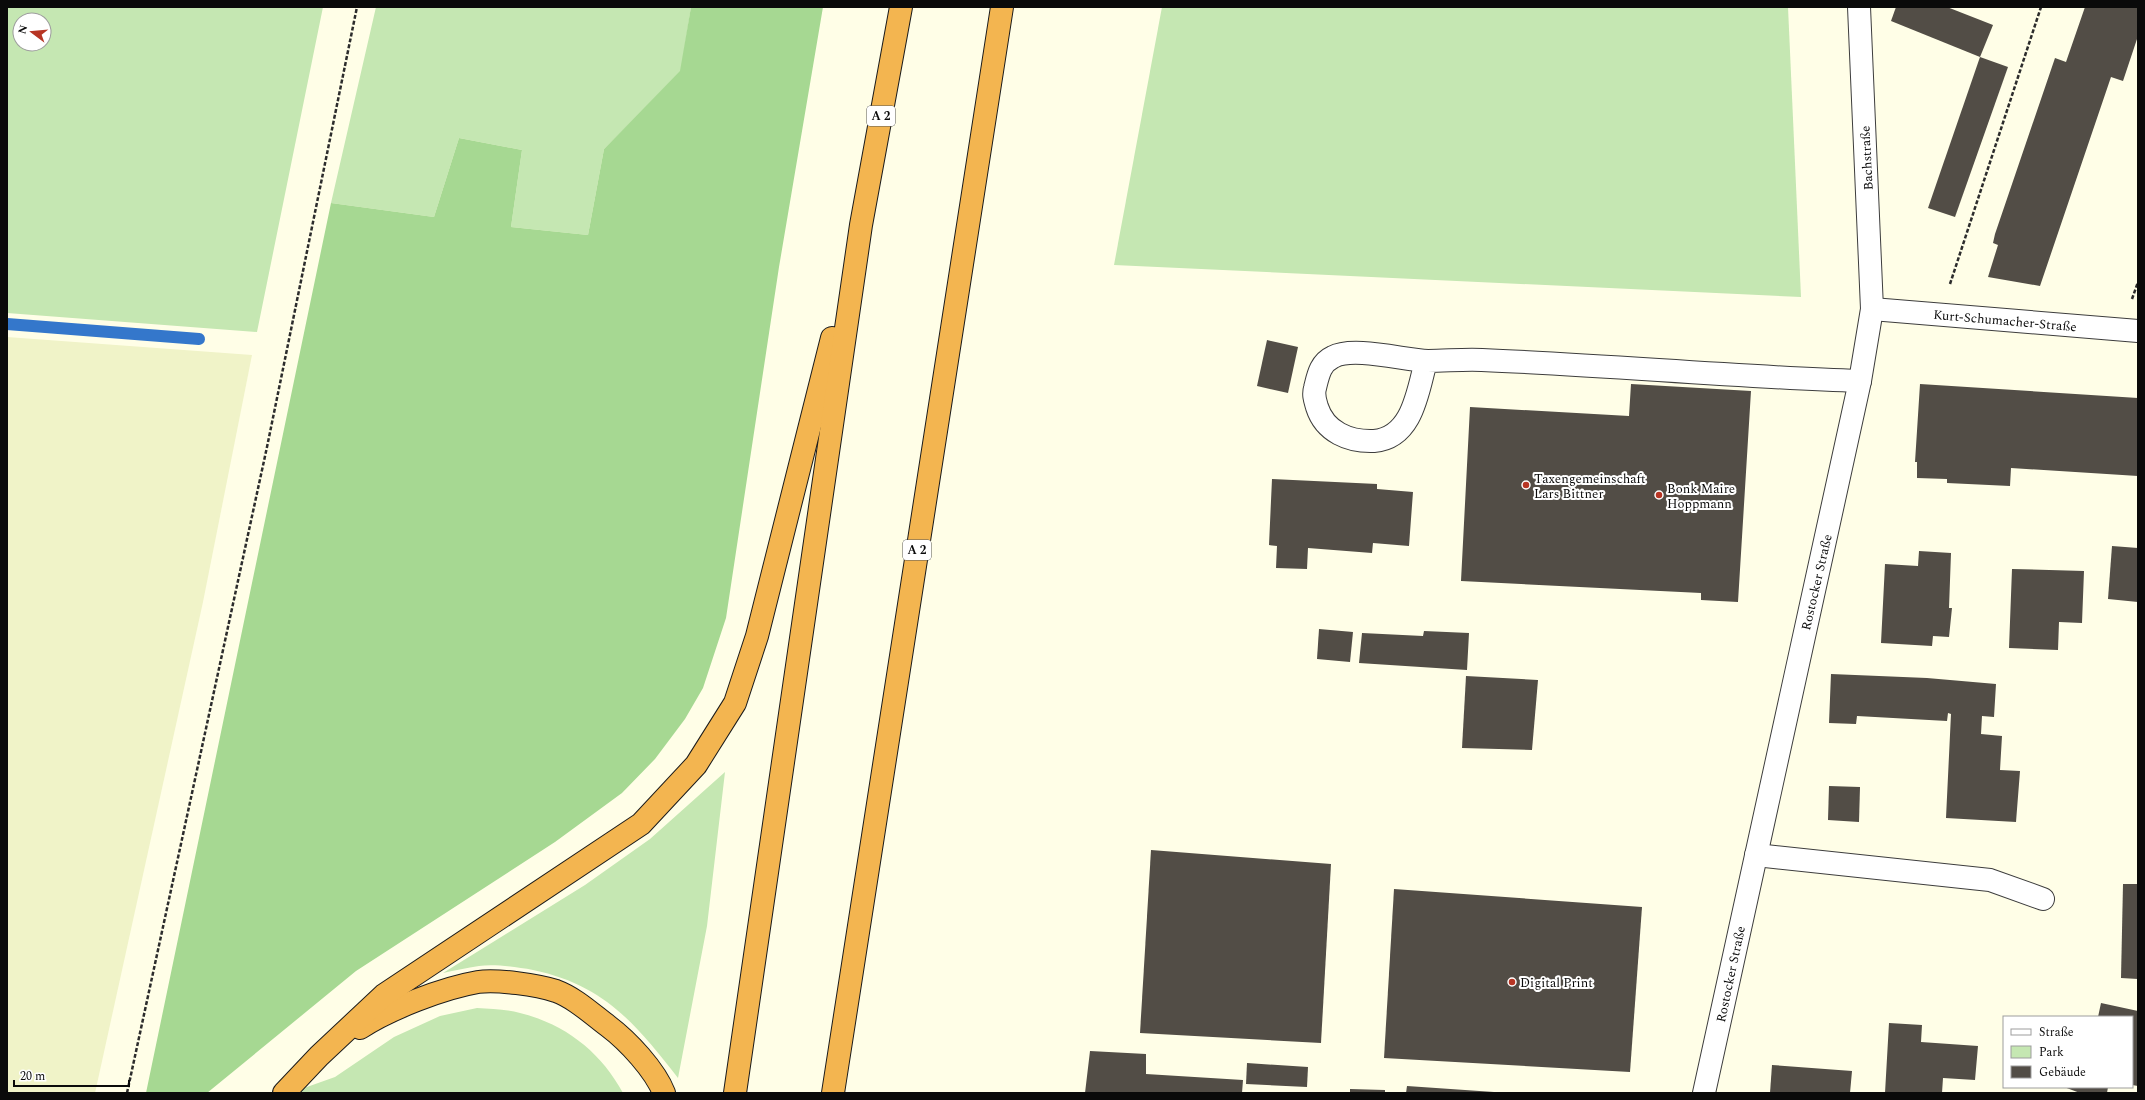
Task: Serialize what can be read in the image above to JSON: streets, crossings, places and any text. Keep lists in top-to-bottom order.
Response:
{
  "streets": {
    "highway": ["A 2"],
    "street": ["Bachstraße", "Kurt-Schumacher-Straße", "Rostocker Straße"]
  },
  "crossings": [
    ["Bachstraße", "Kurt-Schumacher-Straße"],
    ["Bachstraße", "Rostocker Straße"],
    ["Kurt-Schumacher-Straße", "Rostocker Straße"]
  ],
  "places": ["Taxengemeinschaft Lars Bittner", "Bonk Maire Hoppmann", "Digital Print"],
  "legend": ["Straße", "Park", "Gebäude"],
  "scale_bar": "20 m",
  "north": "left"
}
